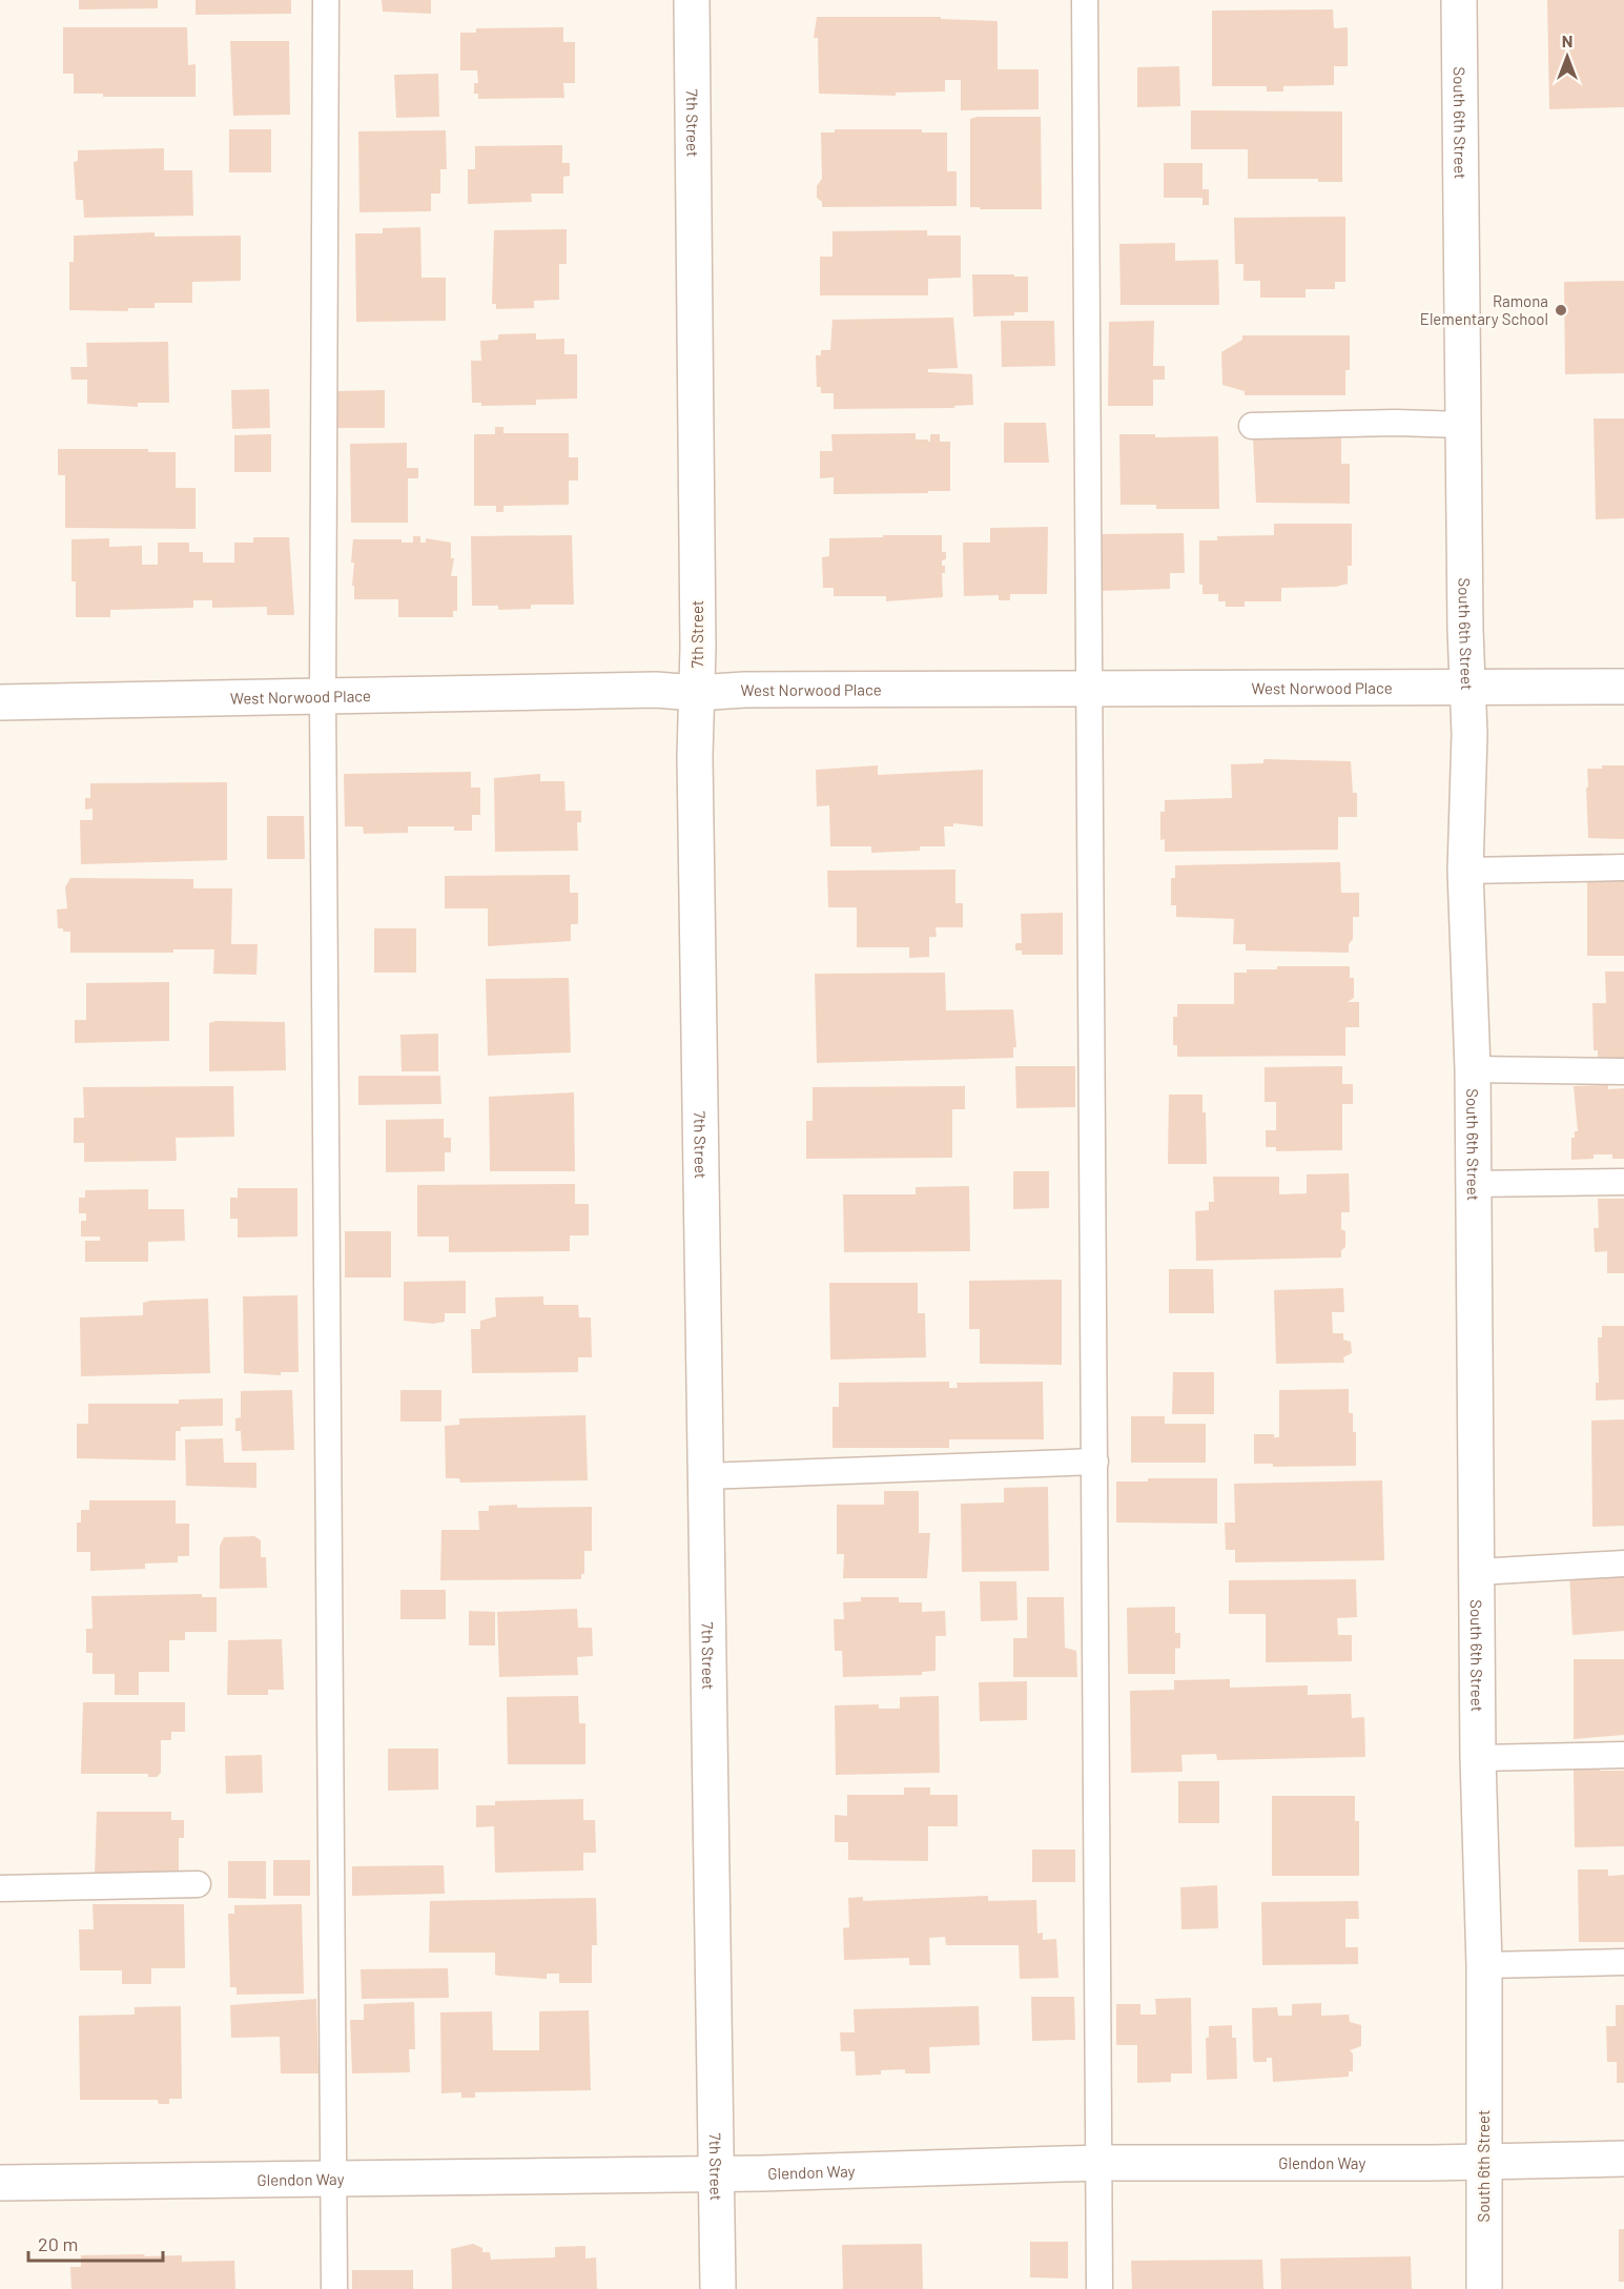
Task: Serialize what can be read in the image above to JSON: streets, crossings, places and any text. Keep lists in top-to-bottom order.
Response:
{
  "streets": {
    "street": [
      "7th Street",
      "South 6th Street",
      "West Norwood Place",
      "Glendon Way"
    ]
  },
  "crossings": [
    ["7th Street", "West Norwood Place"],
    ["7th Street", "Glendon Way"],
    ["South 6th Street", "West Norwood Place"],
    ["South 6th Street", "Glendon Way"]
  ],
  "places": ["Ramona Elementary School"],
  "scale_bar": "20 m",
  "north": "top"
}
